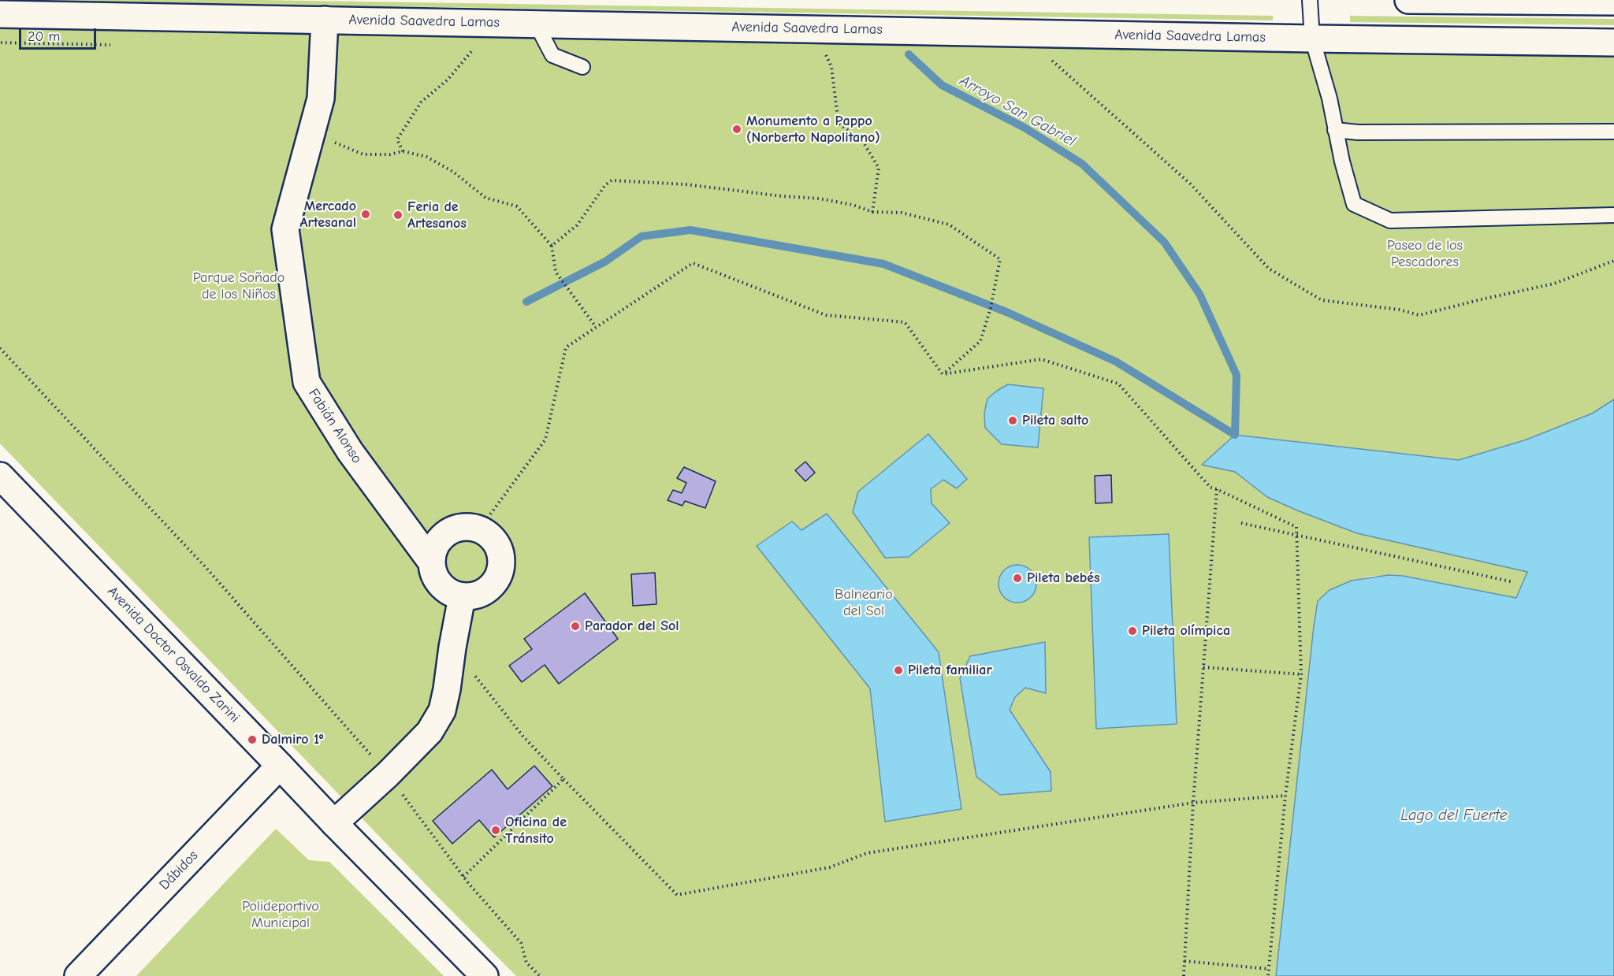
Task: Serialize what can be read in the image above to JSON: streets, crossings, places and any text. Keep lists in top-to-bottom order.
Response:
{
  "streets": {
    "main road": [
      "Avenida Saavedra Lamas",
      "Fabián Alonso",
      "Avenida Doctor Osvaldo Zarini",
      "Dábidos"
    ]
  },
  "crossings": [
    ["Avenida Saavedra Lamas", "Fabián Alonso"],
    ["Avenida Doctor Osvaldo Zarini", "Dábidos"]
  ],
  "water": ["Arroyo San Gabriel", "Lago del Fuerte"],
  "parks": [
    "Paseo de los Pescadores",
    "Parque Soñado de los Niños",
    "Balneario del Sol",
    "Polideportivo Municipal"
  ],
  "places": [
    "Monumento a Pappo (Norberto Napolitano)",
    "Mercado Artesanal",
    "Feria de Artesanos",
    "Pileta salto",
    "Pileta bebés",
    "Parador del Sol",
    "Pileta olímpica",
    "Pileta familiar",
    "Dalmiro 1º",
    "Oficina de Tránsito"
  ],
  "scale_bar": "20 m"
}
